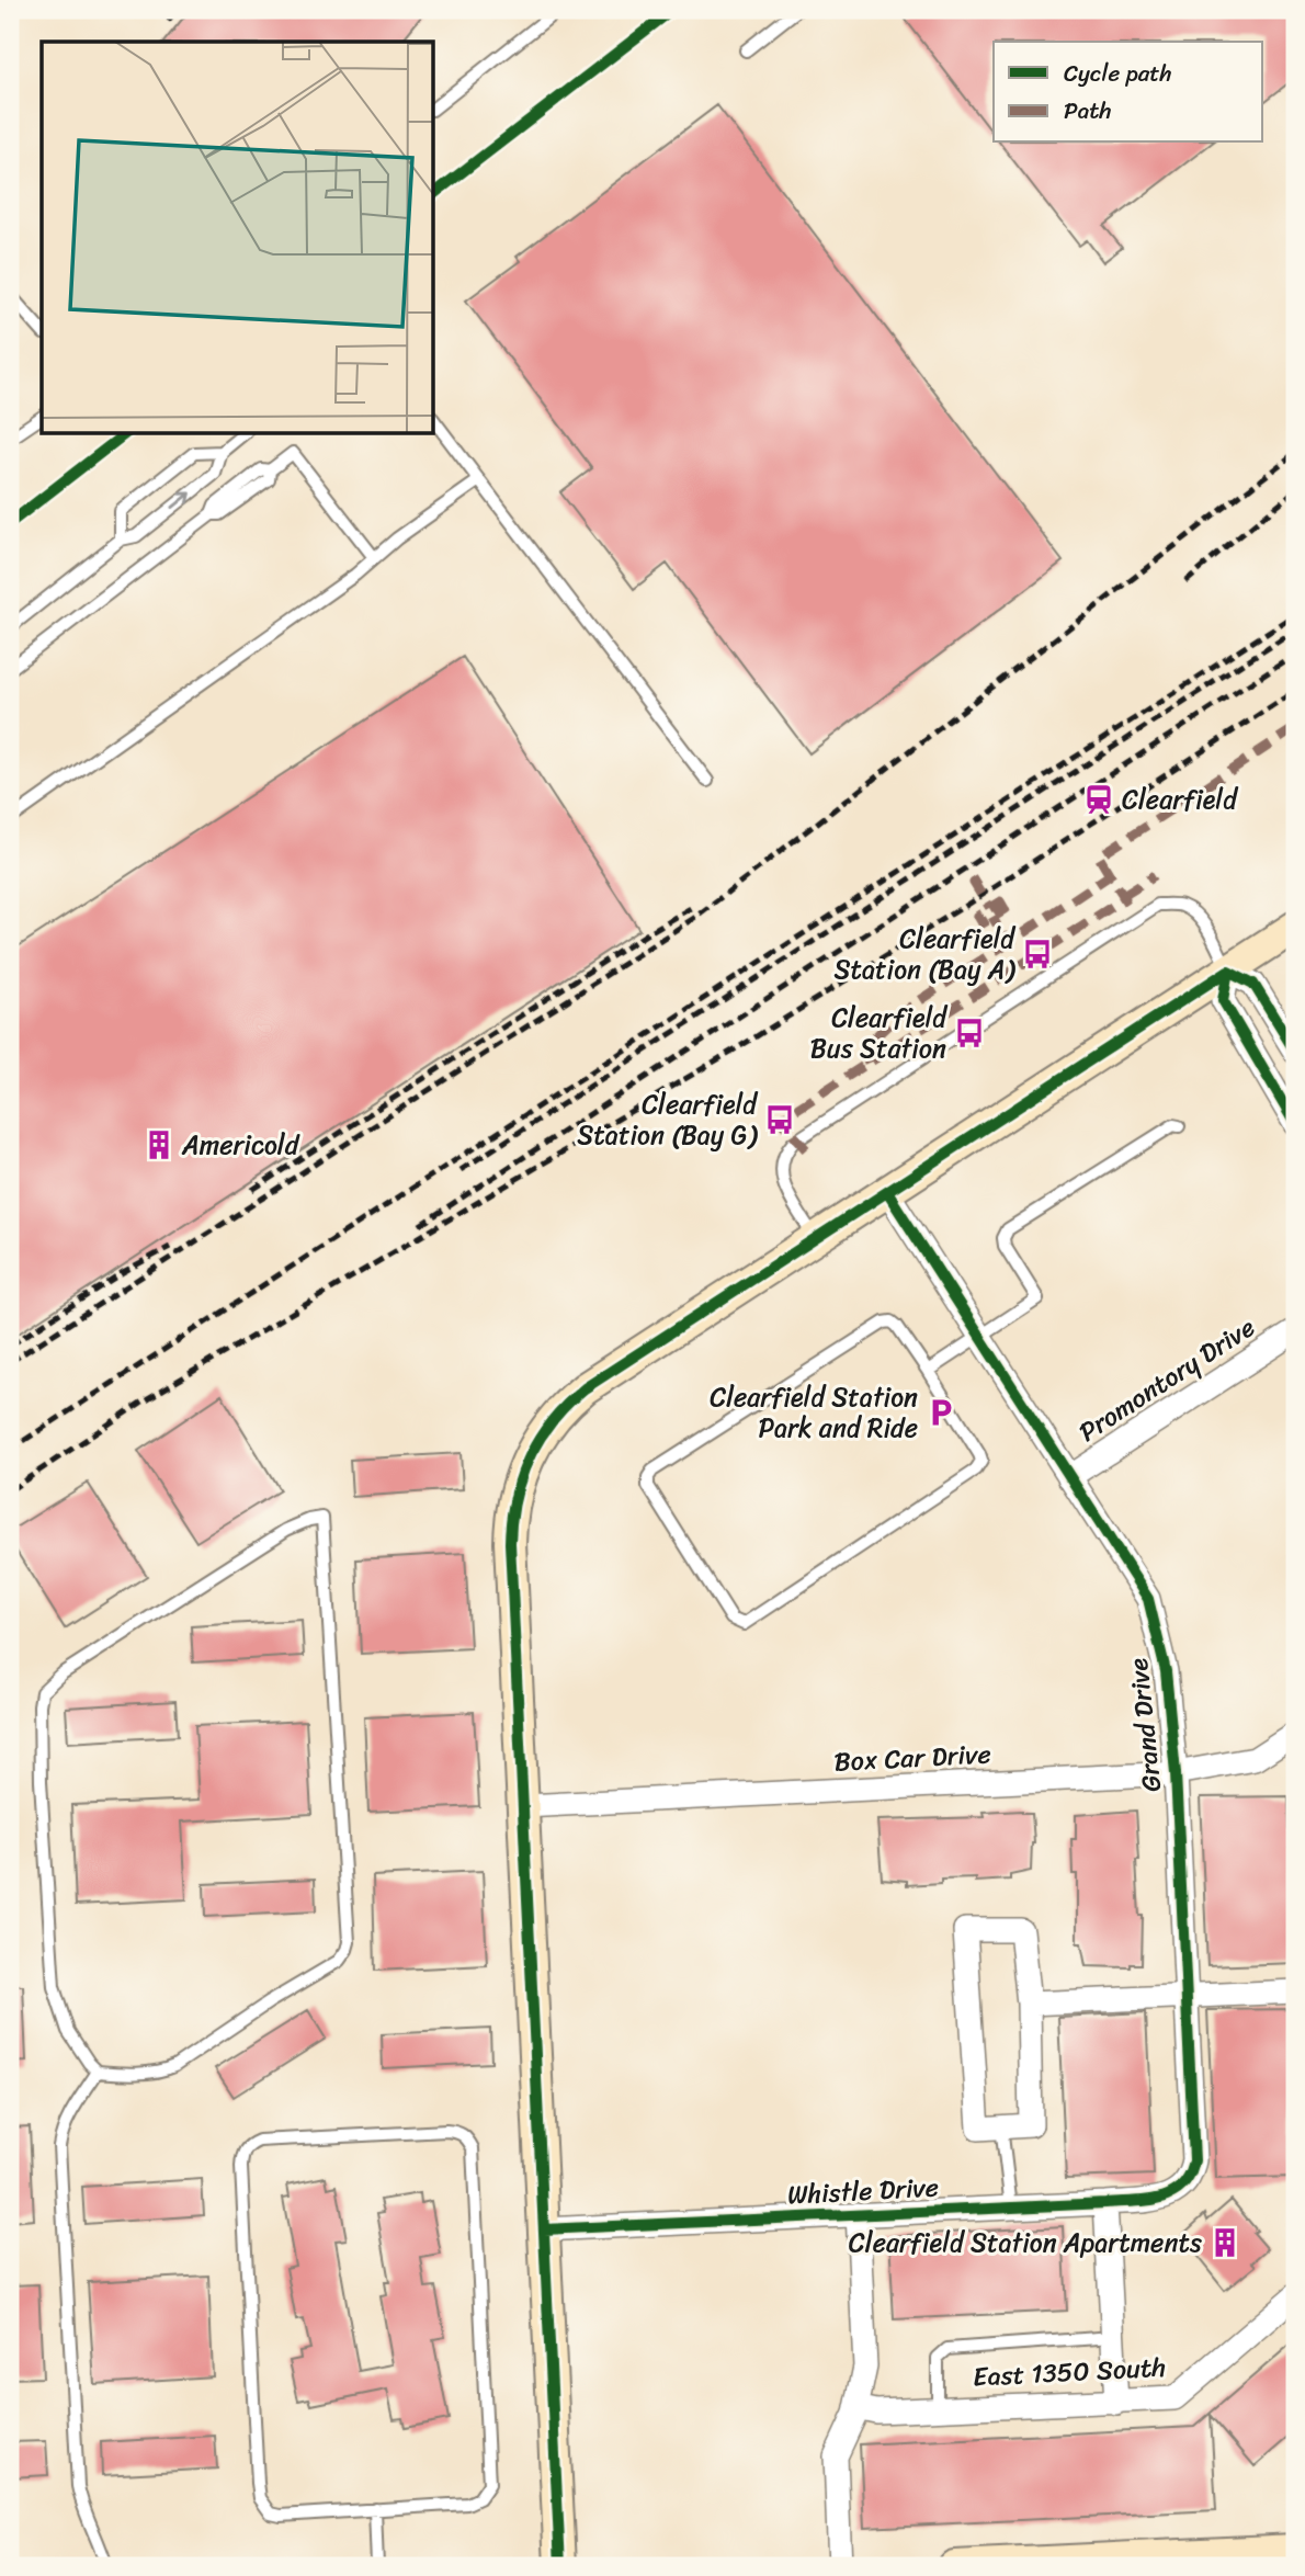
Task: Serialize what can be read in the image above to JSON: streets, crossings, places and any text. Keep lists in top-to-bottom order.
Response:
{
  "streets": {
    "street": [
      "Promontory Drive",
      "Grand Drive",
      "Box Car Drive",
      "Whistle Drive",
      "East 1350 South"
    ]
  },
  "crossings": [
    ["Promontory Drive", "Grand Drive"],
    ["Grand Drive", "Box Car Drive"],
    ["Grand Drive", "Whistle Drive"]
  ],
  "places": {
    "station": ["Clearfield"],
    "bus stop": ["Clearfield Station (Bay A)", "Clearfield Bus Station", "Clearfield Station (Bay G)"],
    "building": ["Americold", "Clearfield Station Apartments"],
    "parking": ["Clearfield Station Park and Ride"]
  },
  "legend": ["Cycle path", "Path"]
}
